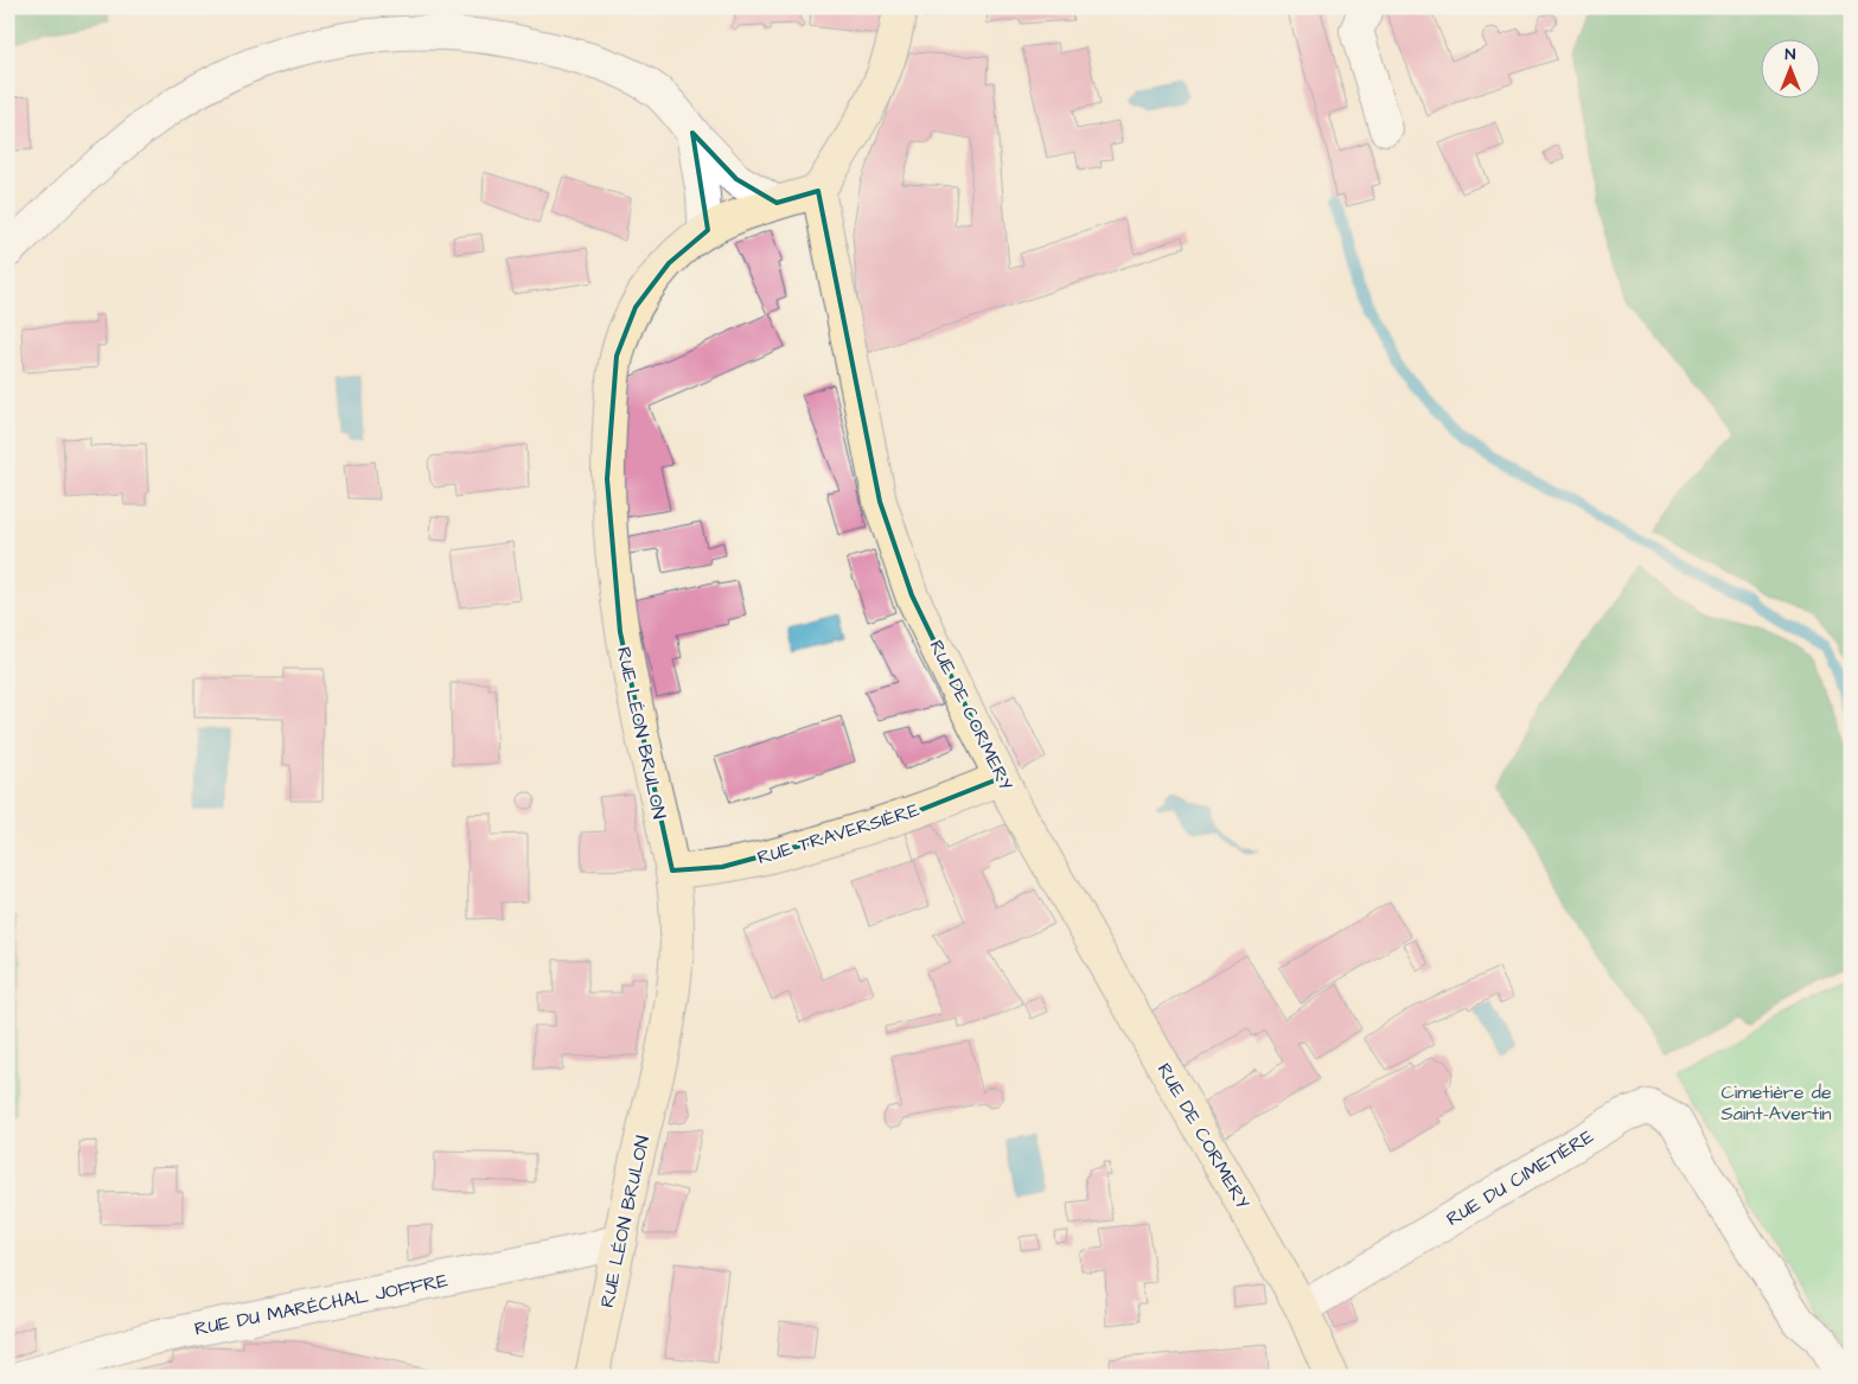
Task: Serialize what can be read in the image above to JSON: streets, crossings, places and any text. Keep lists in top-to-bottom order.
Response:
{
  "streets": {
    "main road": ["RUE DE CORMERY", "RUE LÉON BRULON", "RUE TRAVERSIÈRE"],
    "street": ["RUE DU CIMETIÈRE", "RUE DU MARÉCHAL JOFFRE"]
  },
  "crossings": [
    ["RUE DE CORMERY", "RUE LÉON BRULON"],
    ["RUE DE CORMERY", "RUE TRAVERSIÈRE"],
    ["RUE DE CORMERY", "RUE DU CIMETIÈRE"],
    ["RUE LÉON BRULON", "RUE TRAVERSIÈRE"],
    ["RUE LÉON BRULON", "RUE DU MARÉCHAL JOFFRE"]
  ],
  "parks": ["Cimetière de Saint-Avertin"],
  "north": "top"
}
